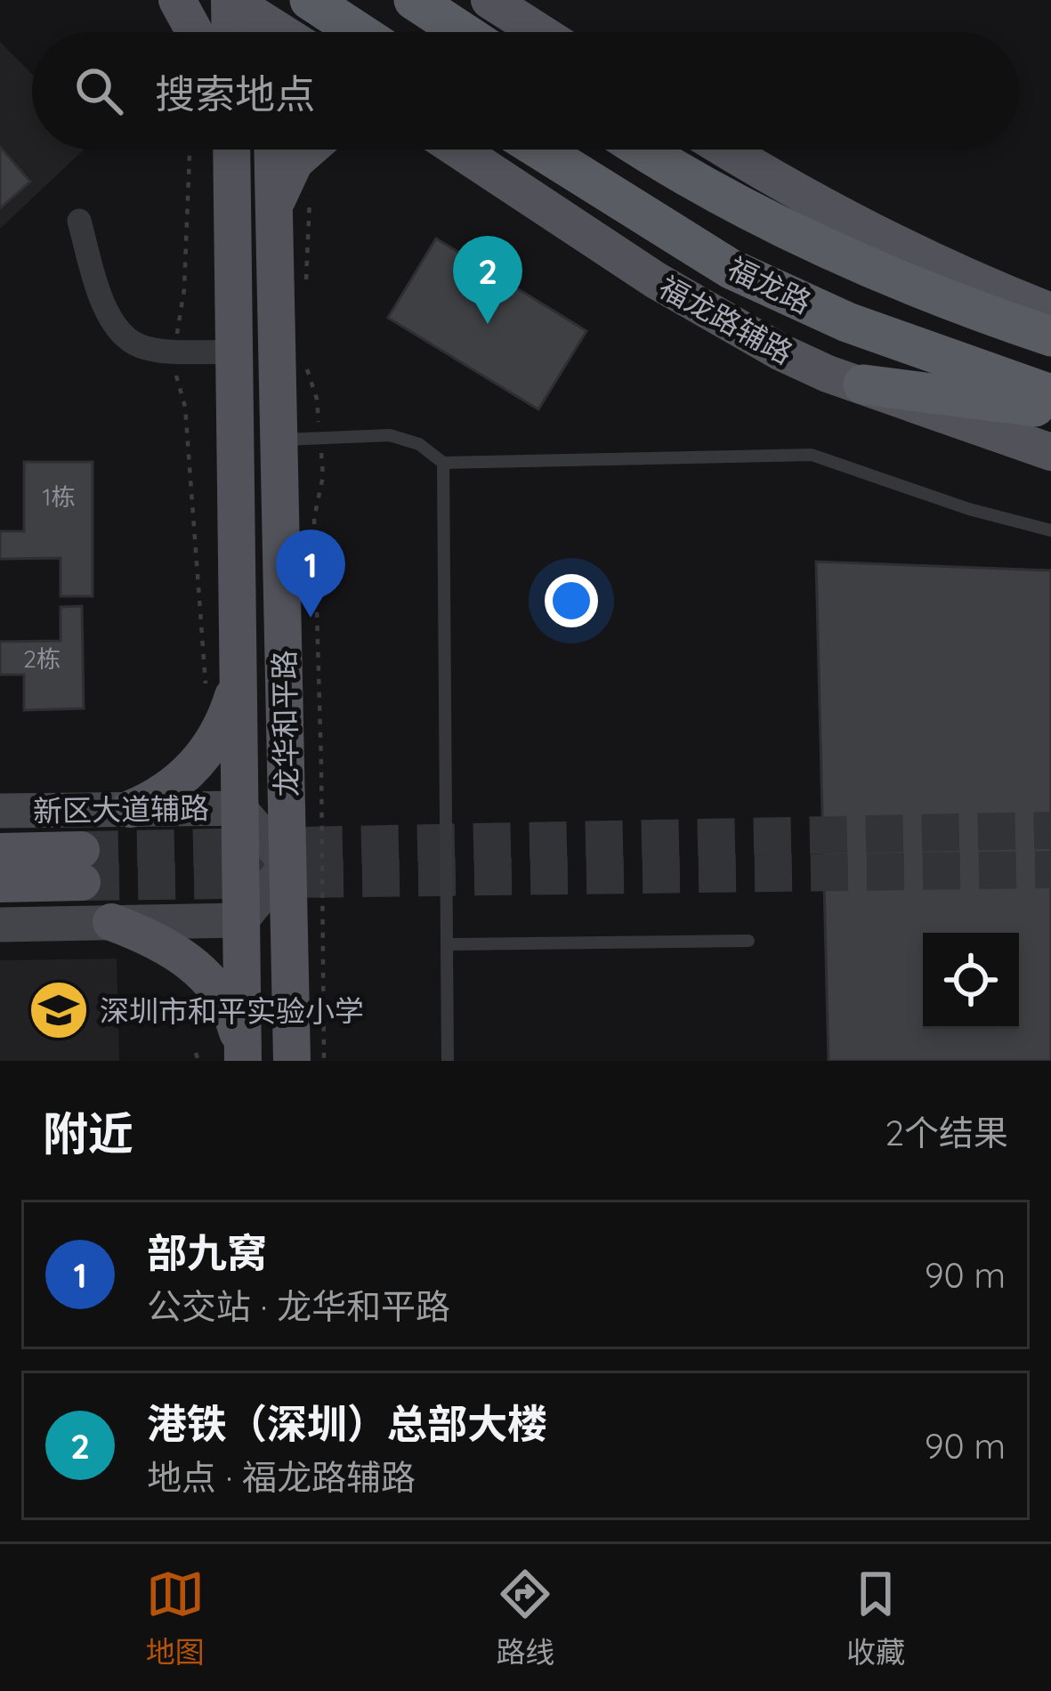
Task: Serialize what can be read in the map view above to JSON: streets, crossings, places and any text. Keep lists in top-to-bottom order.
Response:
{
  "streets": {
    "highway": ["福龙路"],
    "main road": ["福龙路辅路", "龙华和平路", "新区大道辅路"]
  },
  "crossings": [
    ["龙华和平路", "新区大道辅路"]
  ],
  "places": {
    "school or university": ["深圳市和平实验小学"]
  },
  "house_numbers": ["1栋", "2栋"],
  "page": {
    "search": "搜索地点",
    "pins": ["2", "1"],
    "heading": ["附近", "2个结果"],
    "list": [
      {
        "mark": "1",
        "name": "部九窝",
        "note": "公交站 · 龙华和平路",
        "value": "90 m"
      },
      {
        "mark": "2",
        "name": "港铁（深圳）总部大楼",
        "note": "地点 · 福龙路辅路",
        "value": "90 m"
      }
    ],
    "nav": ["地图", "路线", "收藏"]
  }
}
